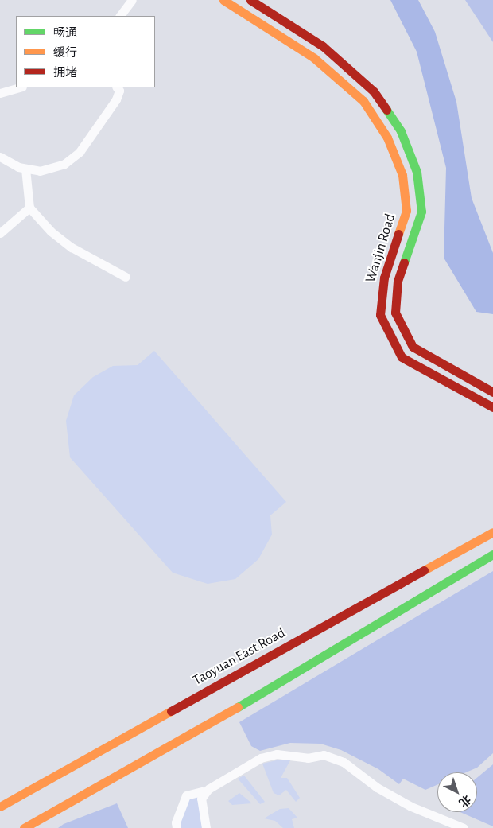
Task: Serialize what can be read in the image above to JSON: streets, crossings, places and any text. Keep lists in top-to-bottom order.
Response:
{
  "streets": {
    "main road": ["Wanjin Road", "Taoyuan East Road"]
  },
  "legend": ["畅通", "缓行", "拥堵"],
  "north": "bottom right"
}
